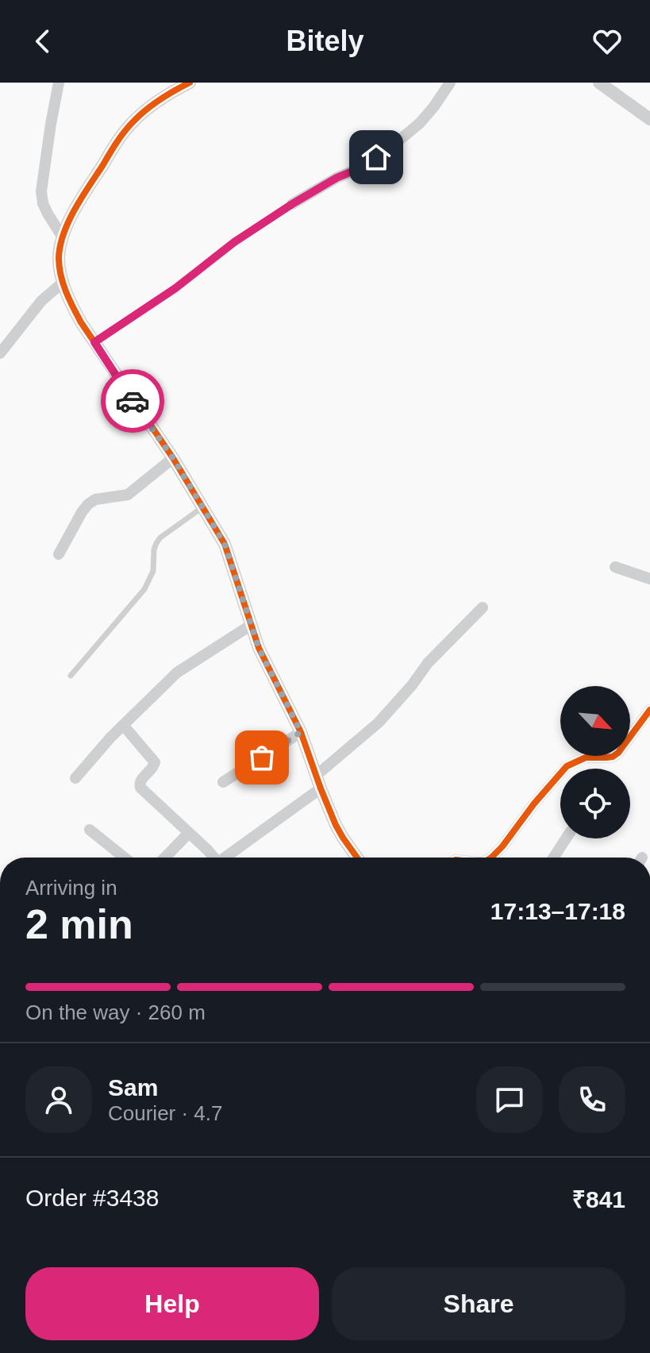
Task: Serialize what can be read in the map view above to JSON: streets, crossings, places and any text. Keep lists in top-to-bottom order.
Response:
{
  "north": "bottom right",
  "page": {
    "header": "Bitely",
    "heading": ["2 min", "Arriving in", "17:13–17:18"],
    "panel": [
      "Sam",
      "Courier · 4.7",
      "Order #3438",
      "₹841"
    ],
    "bar": "On the way · 260 m",
    "buttons": ["Help", "Share"]
  }
}
